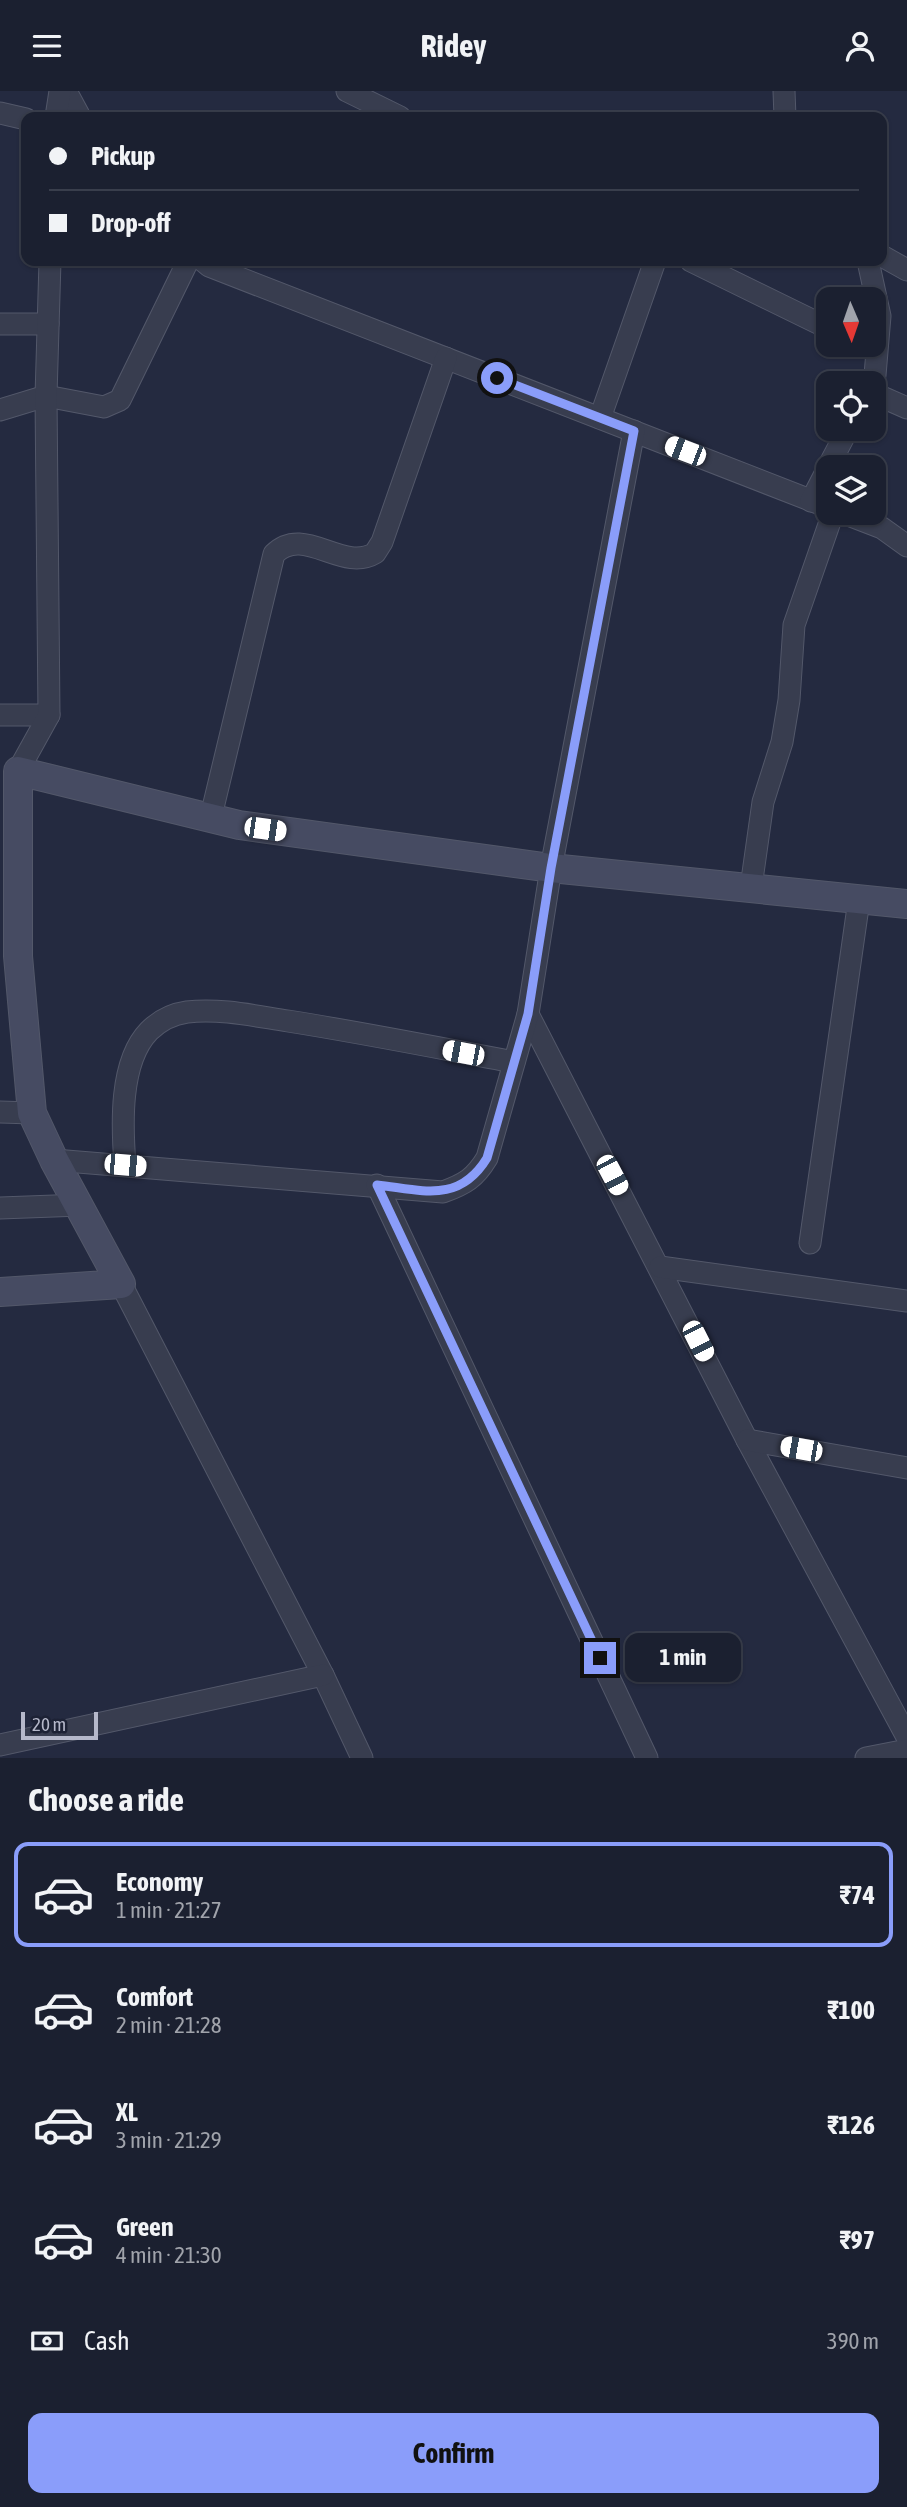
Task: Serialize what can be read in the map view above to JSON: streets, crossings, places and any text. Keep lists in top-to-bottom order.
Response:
{
  "scale_bar": "20 m",
  "north": "bottom",
  "page": {
    "header": "Ridey",
    "banner": ["Pickup", "Drop-off"],
    "bubble": "1 min",
    "scale": "20 m",
    "heading": "Choose a ride",
    "list": [
      {
        "name": "Economy",
        "note": "1 min · 21:27",
        "value": "₹74"
      },
      {
        "name": "Comfort",
        "note": "2 min · 21:28",
        "value": "₹100"
      },
      {
        "name": "XL",
        "note": "3 min · 21:29",
        "value": "₹126"
      },
      {
        "name": "Green",
        "note": "4 min · 21:30",
        "value": "₹97"
      }
    ],
    "pay": ["Cash", "390 m"],
    "buttons": "Confirm"
  }
}
